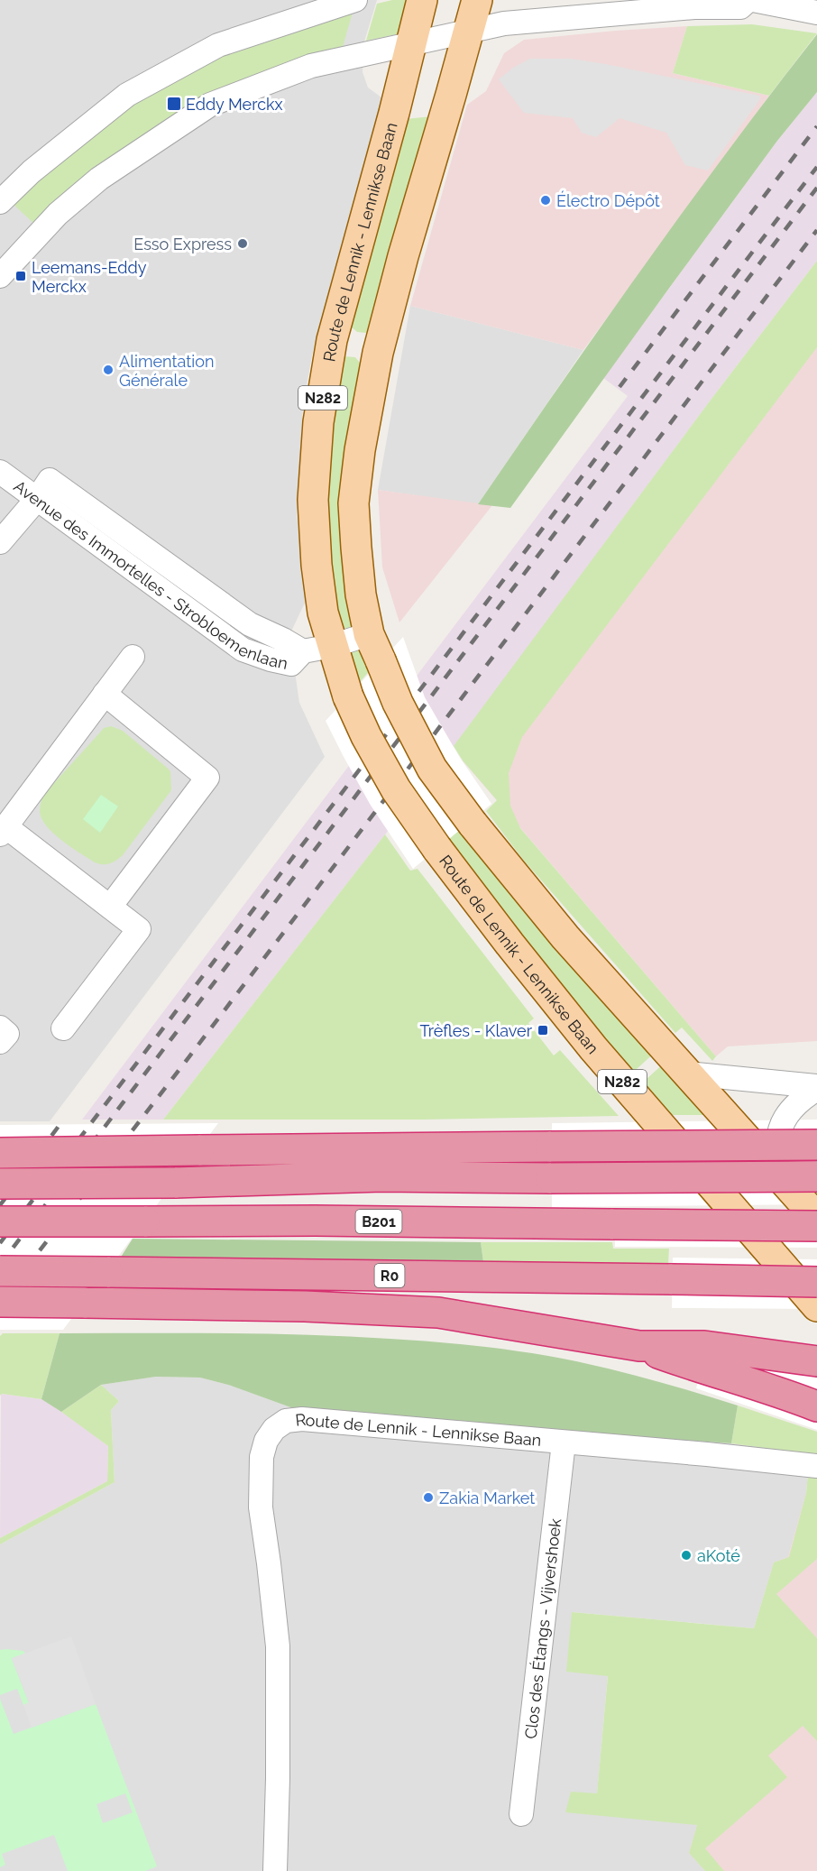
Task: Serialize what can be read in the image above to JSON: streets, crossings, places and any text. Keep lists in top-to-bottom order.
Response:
{
  "streets": {
    "highway": ["B201", "R0"],
    "main road": ["Route de Lennik - Lennikse Baan", "N282"],
    "street": ["Avenue des Immortelles - Strobloemenlaan", "Clos des Étangs - Vijvershoek"]
  },
  "crossings": [
    ["Route de Lennik - Lennikse Baan", "Avenue des Immortelles - Strobloemenlaan"],
    ["Route de Lennik - Lennikse Baan", "Clos des Étangs - Vijvershoek"]
  ],
  "places": {
    "transit": ["Eddy Merckx", "Leemans-Eddy Merckx", "Trèfles - Klaver"],
    "other": [
      "Électro Dépôt",
      "Esso Express",
      "Alimentation Générale",
      "Zakia Market",
      "aKoté"
    ]
  }
}
